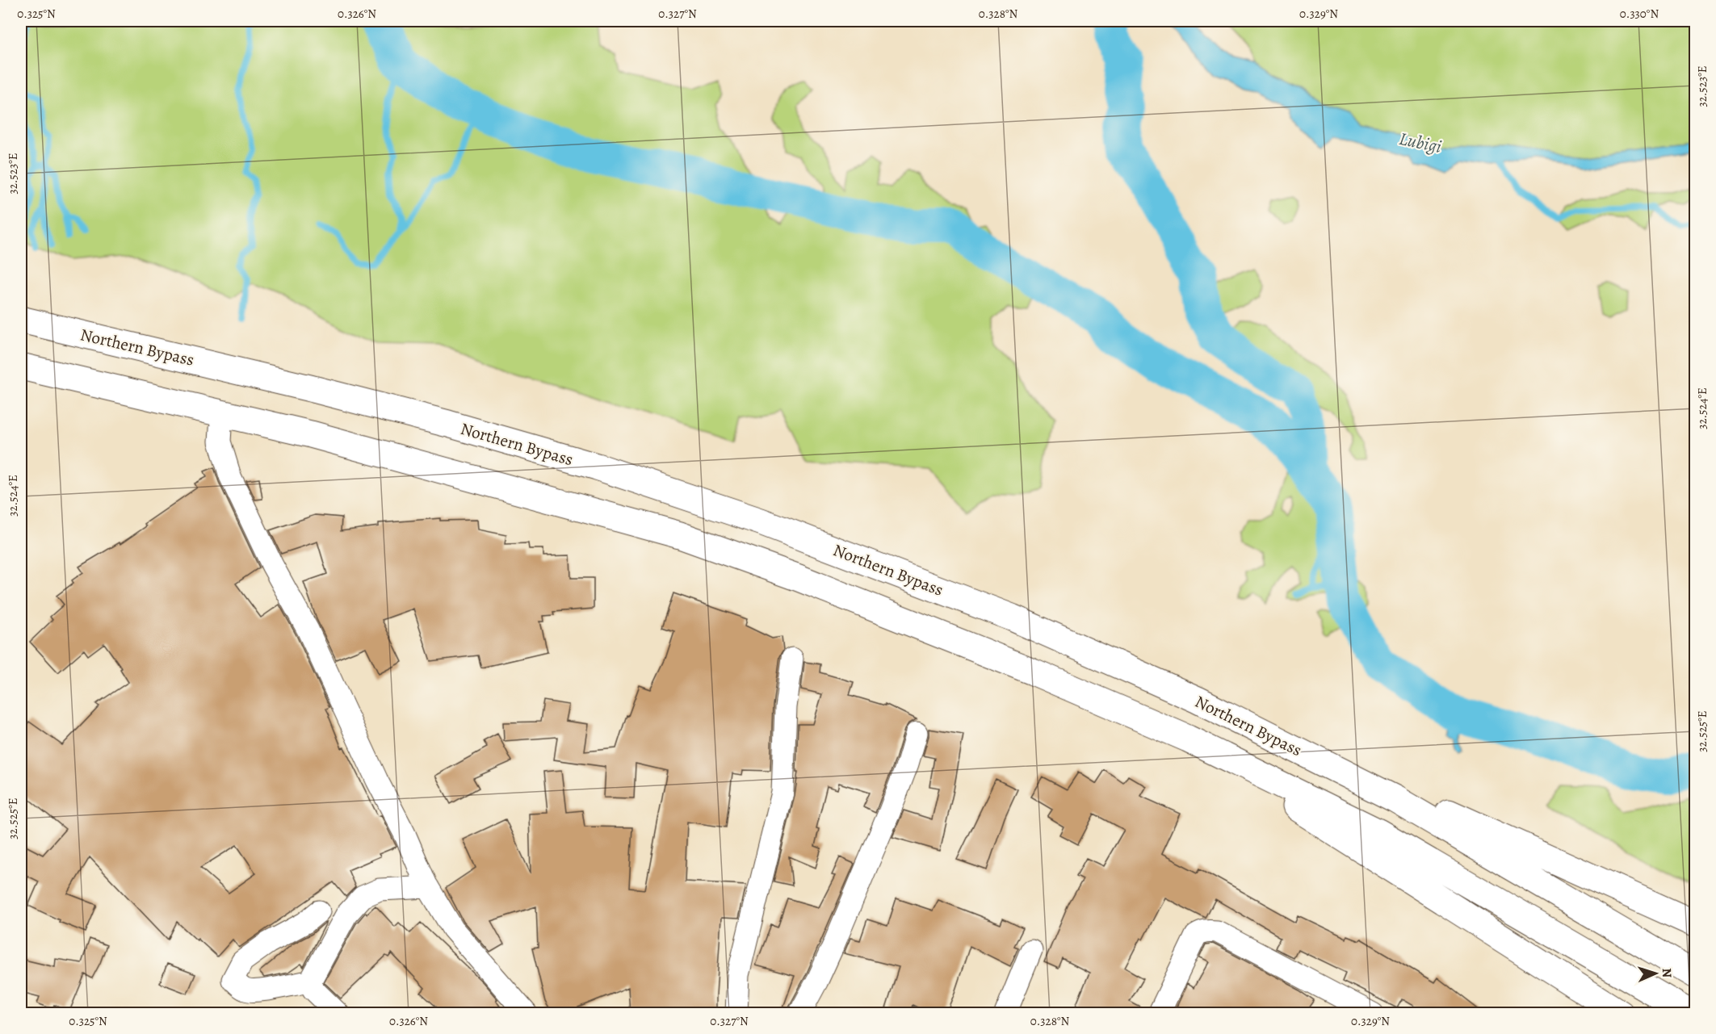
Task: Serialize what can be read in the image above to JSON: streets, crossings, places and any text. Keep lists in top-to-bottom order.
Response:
{
  "streets": {
    "highway": ["Northern Bypass"]
  },
  "water": ["Lubigi"],
  "north": "right",
  "coordinates": [
    "0.325°N",
    "0.326°N",
    "0.327°N",
    "0.328°N",
    "0.329°N",
    "0.330°N",
    "32.523°E",
    "32.524°E",
    "32.525°E"
  ]
}
